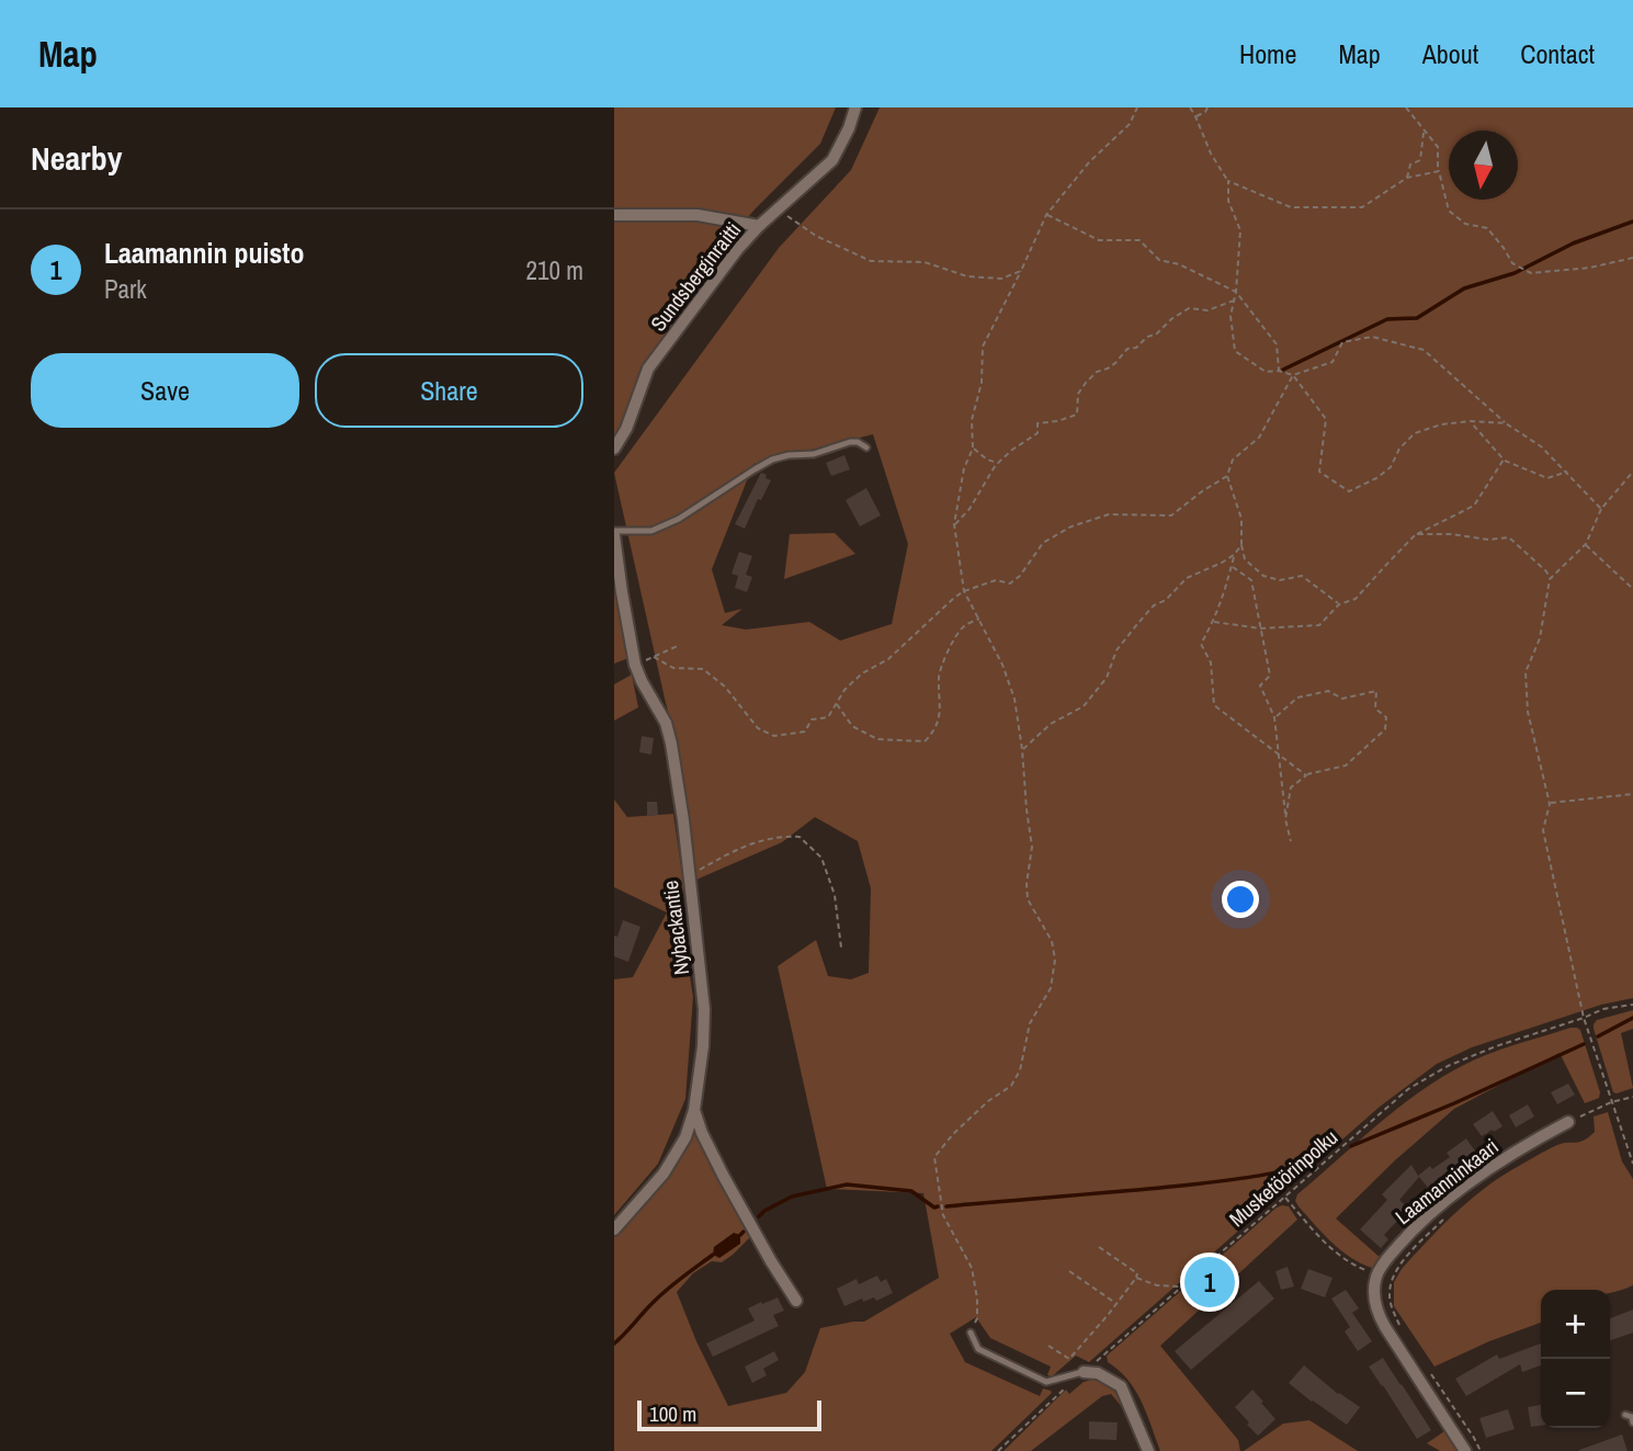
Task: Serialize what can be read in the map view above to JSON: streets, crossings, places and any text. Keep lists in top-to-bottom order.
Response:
{
  "streets": {
    "street": ["Sundsberginraitti", "Nybackantie", "Laamanninkaari"],
    "path": ["Musketöörinpolku"]
  },
  "scale_bar": "100 m",
  "north": "bottom",
  "page": {
    "header": "Map",
    "nav": [
      "Home",
      "Map",
      "About",
      "Contact"
    ],
    "heading": "Nearby",
    "list": [
      {
        "mark": "1",
        "name": "Laamannin puisto",
        "note": "Park",
        "value": "210 m"
      }
    ],
    "buttons": ["Save", "Share"],
    "pins": "1",
    "map_buttons": ["+", "−"],
    "scale": "100 m"
  }
}
